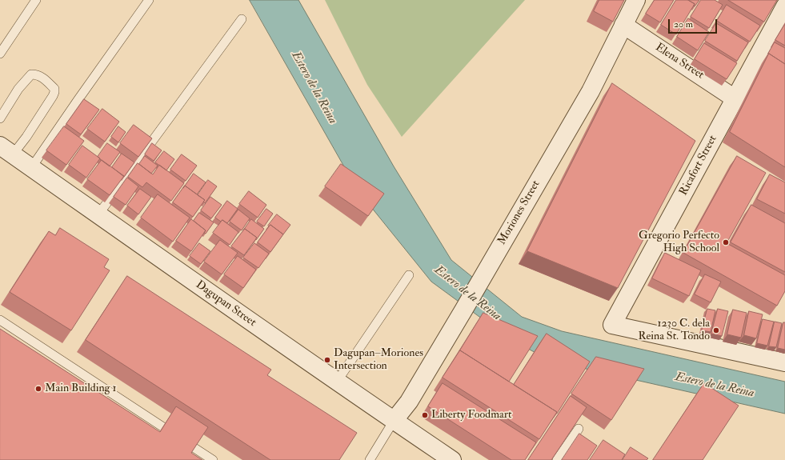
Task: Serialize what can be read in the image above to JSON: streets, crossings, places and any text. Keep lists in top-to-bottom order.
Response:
{
  "streets": {
    "street": [
      "Elena Street",
      "Ricafort Street",
      "Moriones Street",
      "Dagupan Street"
    ]
  },
  "crossings": [
    ["Elena Street", "Ricafort Street"],
    ["Elena Street", "Moriones Street"],
    ["Moriones Street", "Dagupan Street"]
  ],
  "water": ["Estero de la Reina"],
  "places": [
    "Gregorio Perfecto High School",
    "1230 C. dela Reina St. Tondo",
    "Dagupan–Moriones Intersection",
    "Main Building 1",
    "Liberty Foodmart"
  ],
  "scale_bar": "20 m"
}
